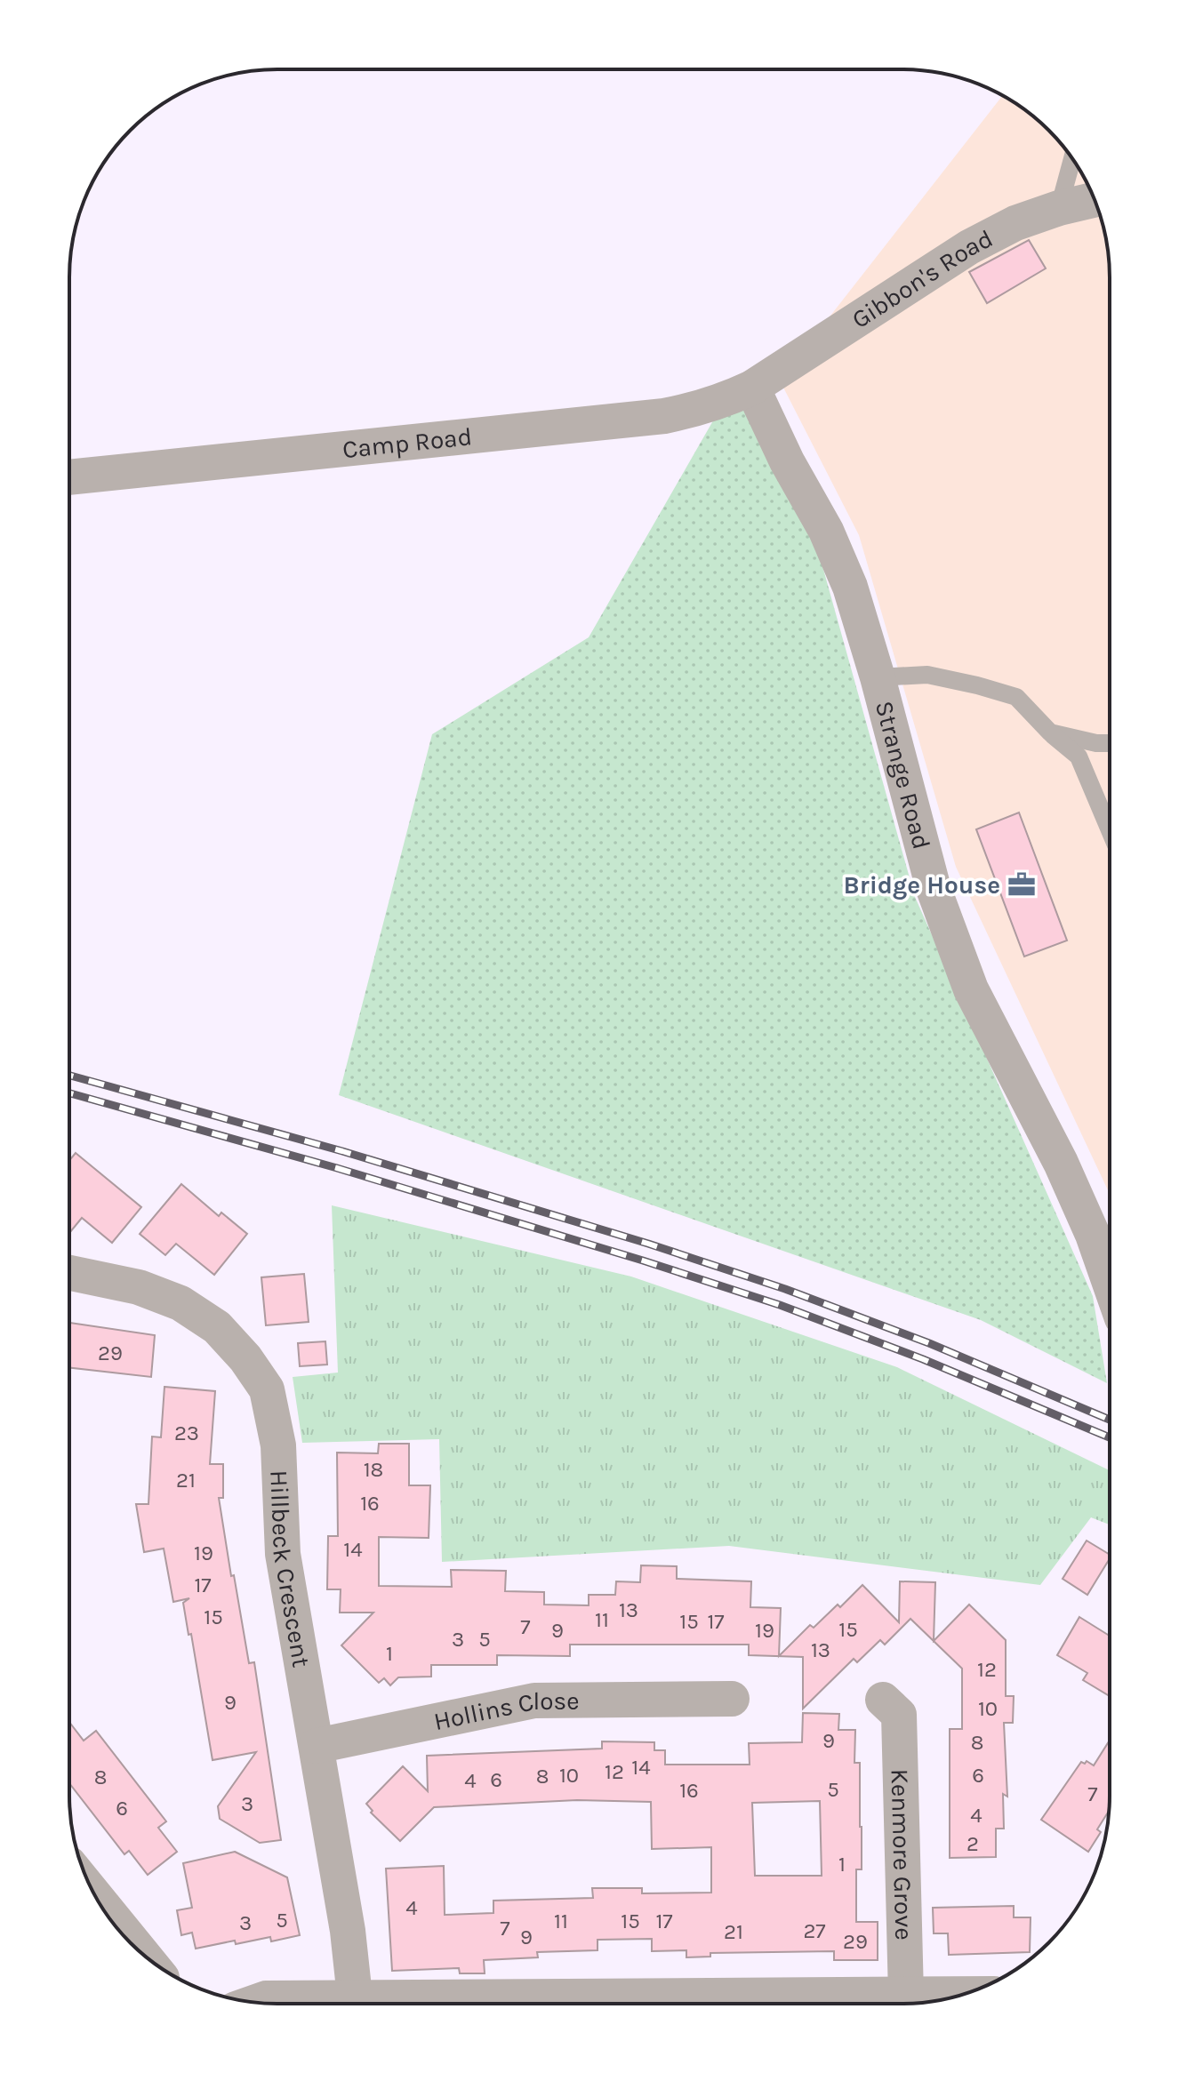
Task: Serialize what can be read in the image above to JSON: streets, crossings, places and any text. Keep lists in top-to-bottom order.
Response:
{
  "streets": {
    "street": [
      "Gibbon's Road",
      "Camp Road",
      "Strange Road",
      "Hillbeck Crescent",
      "Hollins Close",
      "Kenmore Grove"
    ]
  },
  "crossings": [
    ["Gibbon's Road", "Camp Road"],
    ["Gibbon's Road", "Strange Road"],
    ["Camp Road", "Strange Road"],
    ["Hillbeck Crescent", "Hollins Close"]
  ],
  "places": {
    "office": ["Bridge House"]
  },
  "house_numbers": [
    "29",
    "23",
    "18",
    "21",
    "16",
    "14",
    "19",
    "17",
    "13",
    "15",
    "11",
    "15",
    "17",
    "7",
    "15",
    "9",
    "19",
    "3",
    "5",
    "13",
    "1",
    "12",
    "9",
    "10",
    "9",
    "8",
    "14",
    "12",
    "10",
    "6",
    "8",
    "8",
    "6",
    "4",
    "5",
    "16",
    "7",
    "3",
    "6",
    "4",
    "2",
    "1",
    "4",
    "5",
    "11",
    "15",
    "17",
    "3",
    "7",
    "27",
    "21",
    "9",
    "29"
  ]
}
